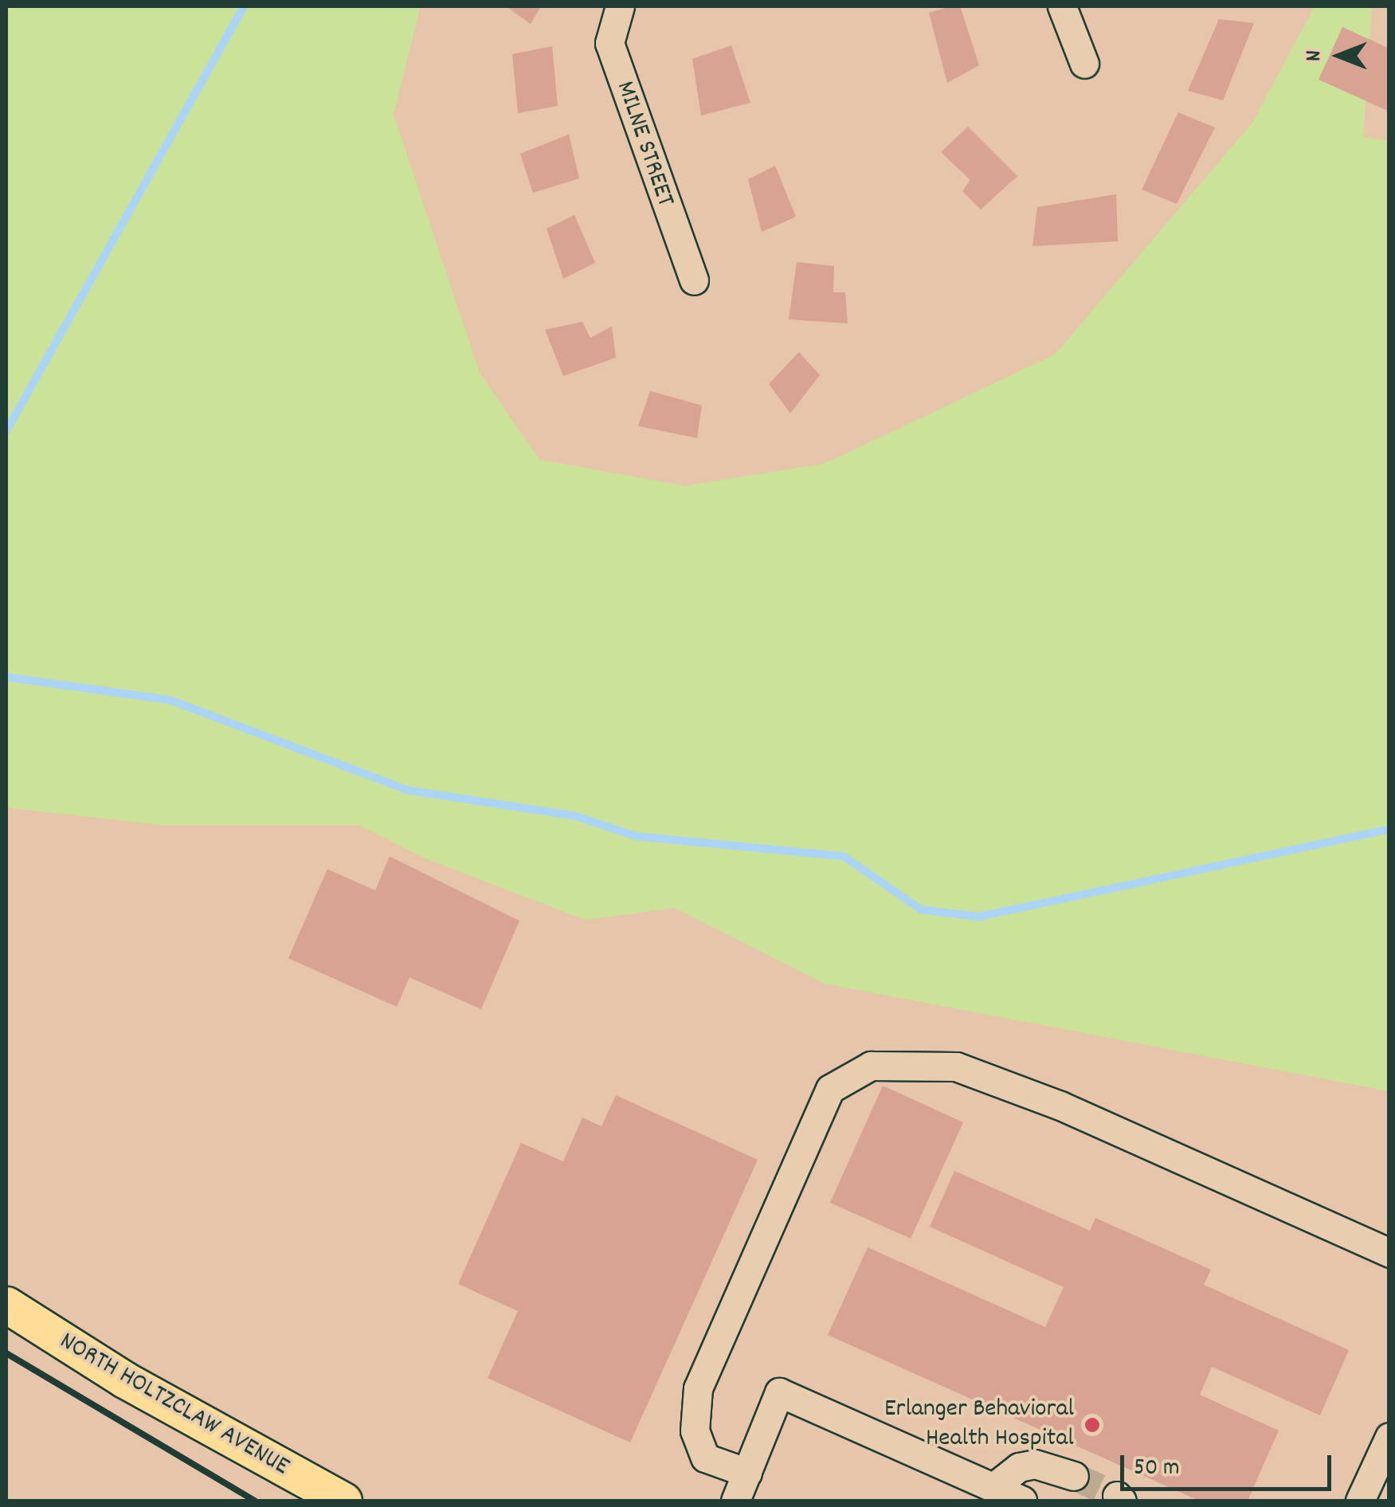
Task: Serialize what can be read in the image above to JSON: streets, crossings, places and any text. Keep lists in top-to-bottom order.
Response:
{
  "streets": {
    "main road": ["NORTH HOLTZCLAW AVENUE"],
    "street": ["MILNE STREET"]
  },
  "places": ["Erlanger Behavioral Health Hospital"],
  "scale_bar": "50 m",
  "north": "left"
}
